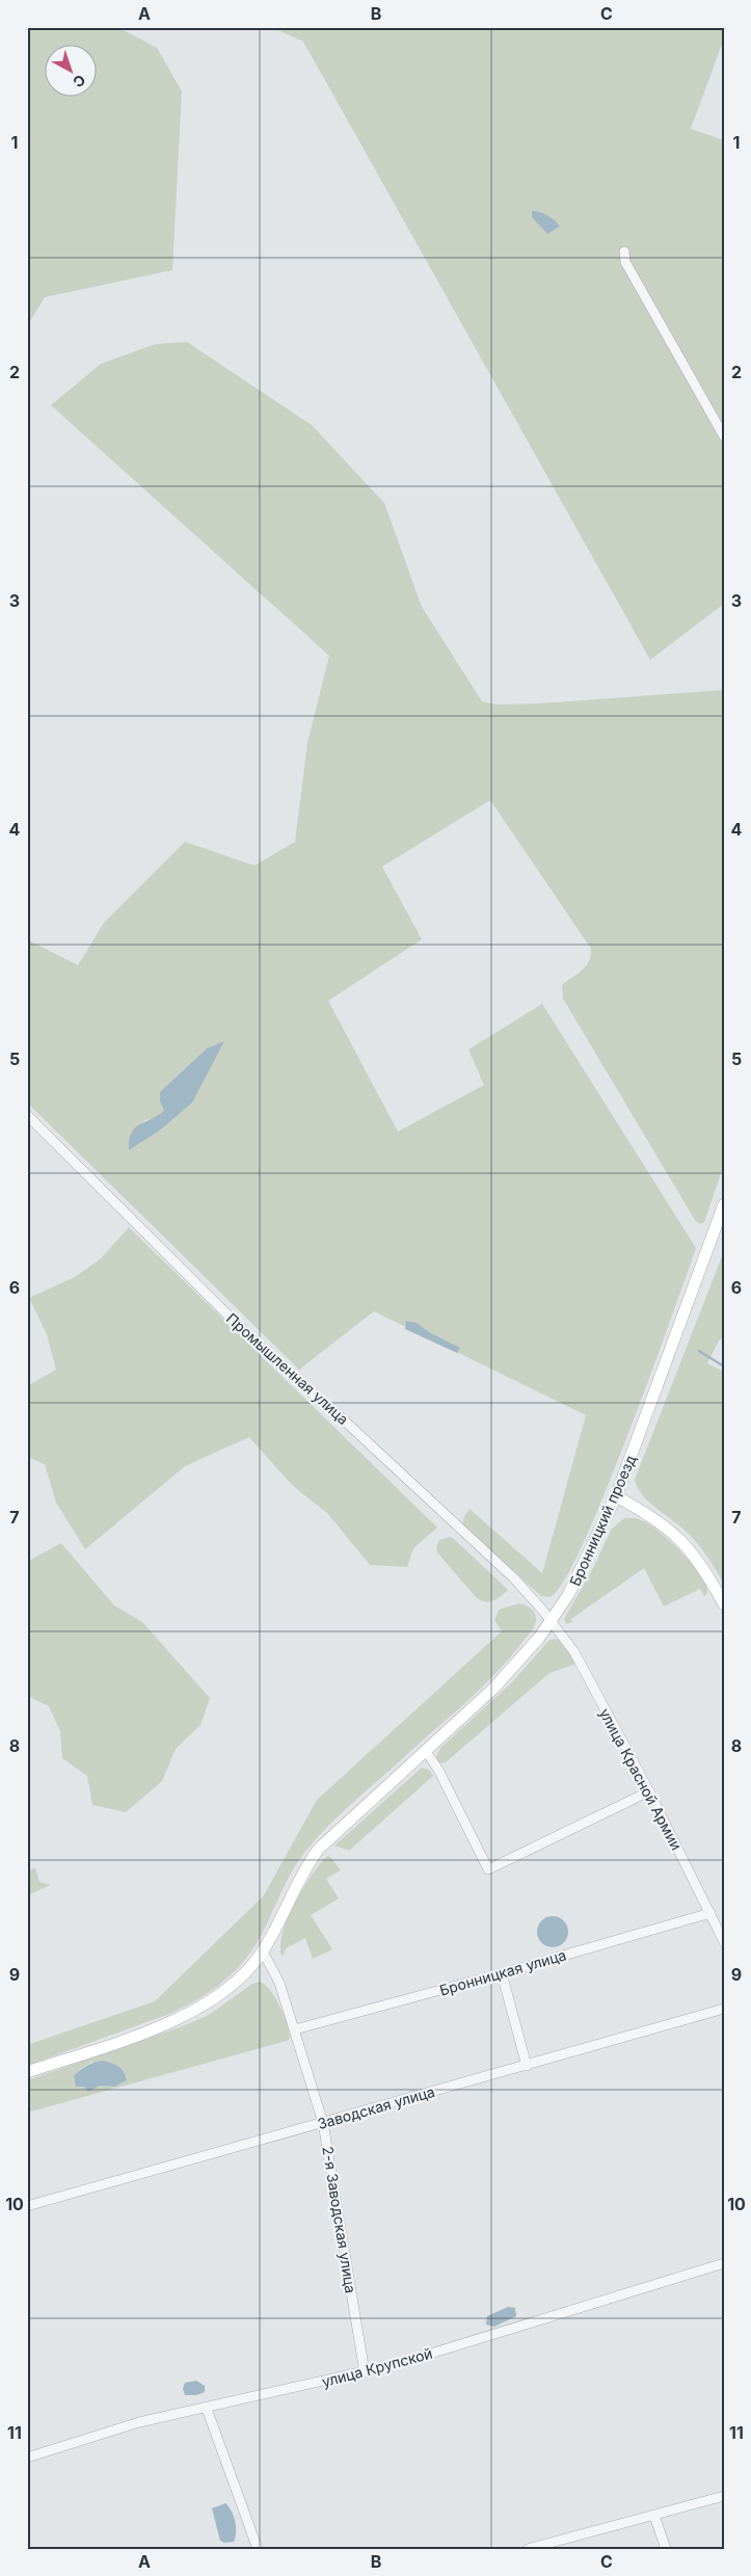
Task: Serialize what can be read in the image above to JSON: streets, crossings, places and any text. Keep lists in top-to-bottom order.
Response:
{
  "streets": {
    "main road": ["Бронницкий проезд"],
    "street": [
      "Промышленная улица",
      "улица Красной Армии",
      "Бронницкая улица",
      "Заводская улица",
      "2-я Заводская улица",
      "улица Крупской"
    ]
  },
  "crossings": [
    ["Промышленная улица", "Бронницкий проезд"],
    ["Промышленная улица", "улица Красной Армии"],
    ["Бронницкий проезд", "улица Красной Армии"],
    ["Бронницкий проезд", "2-я Заводская улица"],
    ["улица Красной Армии", "Бронницкая улица"],
    ["Бронницкая улица", "2-я Заводская улица"],
    ["Заводская улица", "2-я Заводская улица"],
    ["2-я Заводская улица", "улица Крупской"]
  ],
  "north": "bottom right",
  "grid": {
    "columns": ["A", "B", "C"],
    "rows": [
      "1",
      "2",
      "3",
      "4",
      "5",
      "6",
      "7",
      "8",
      "9",
      "10",
      "11"
    ]
  }
}
